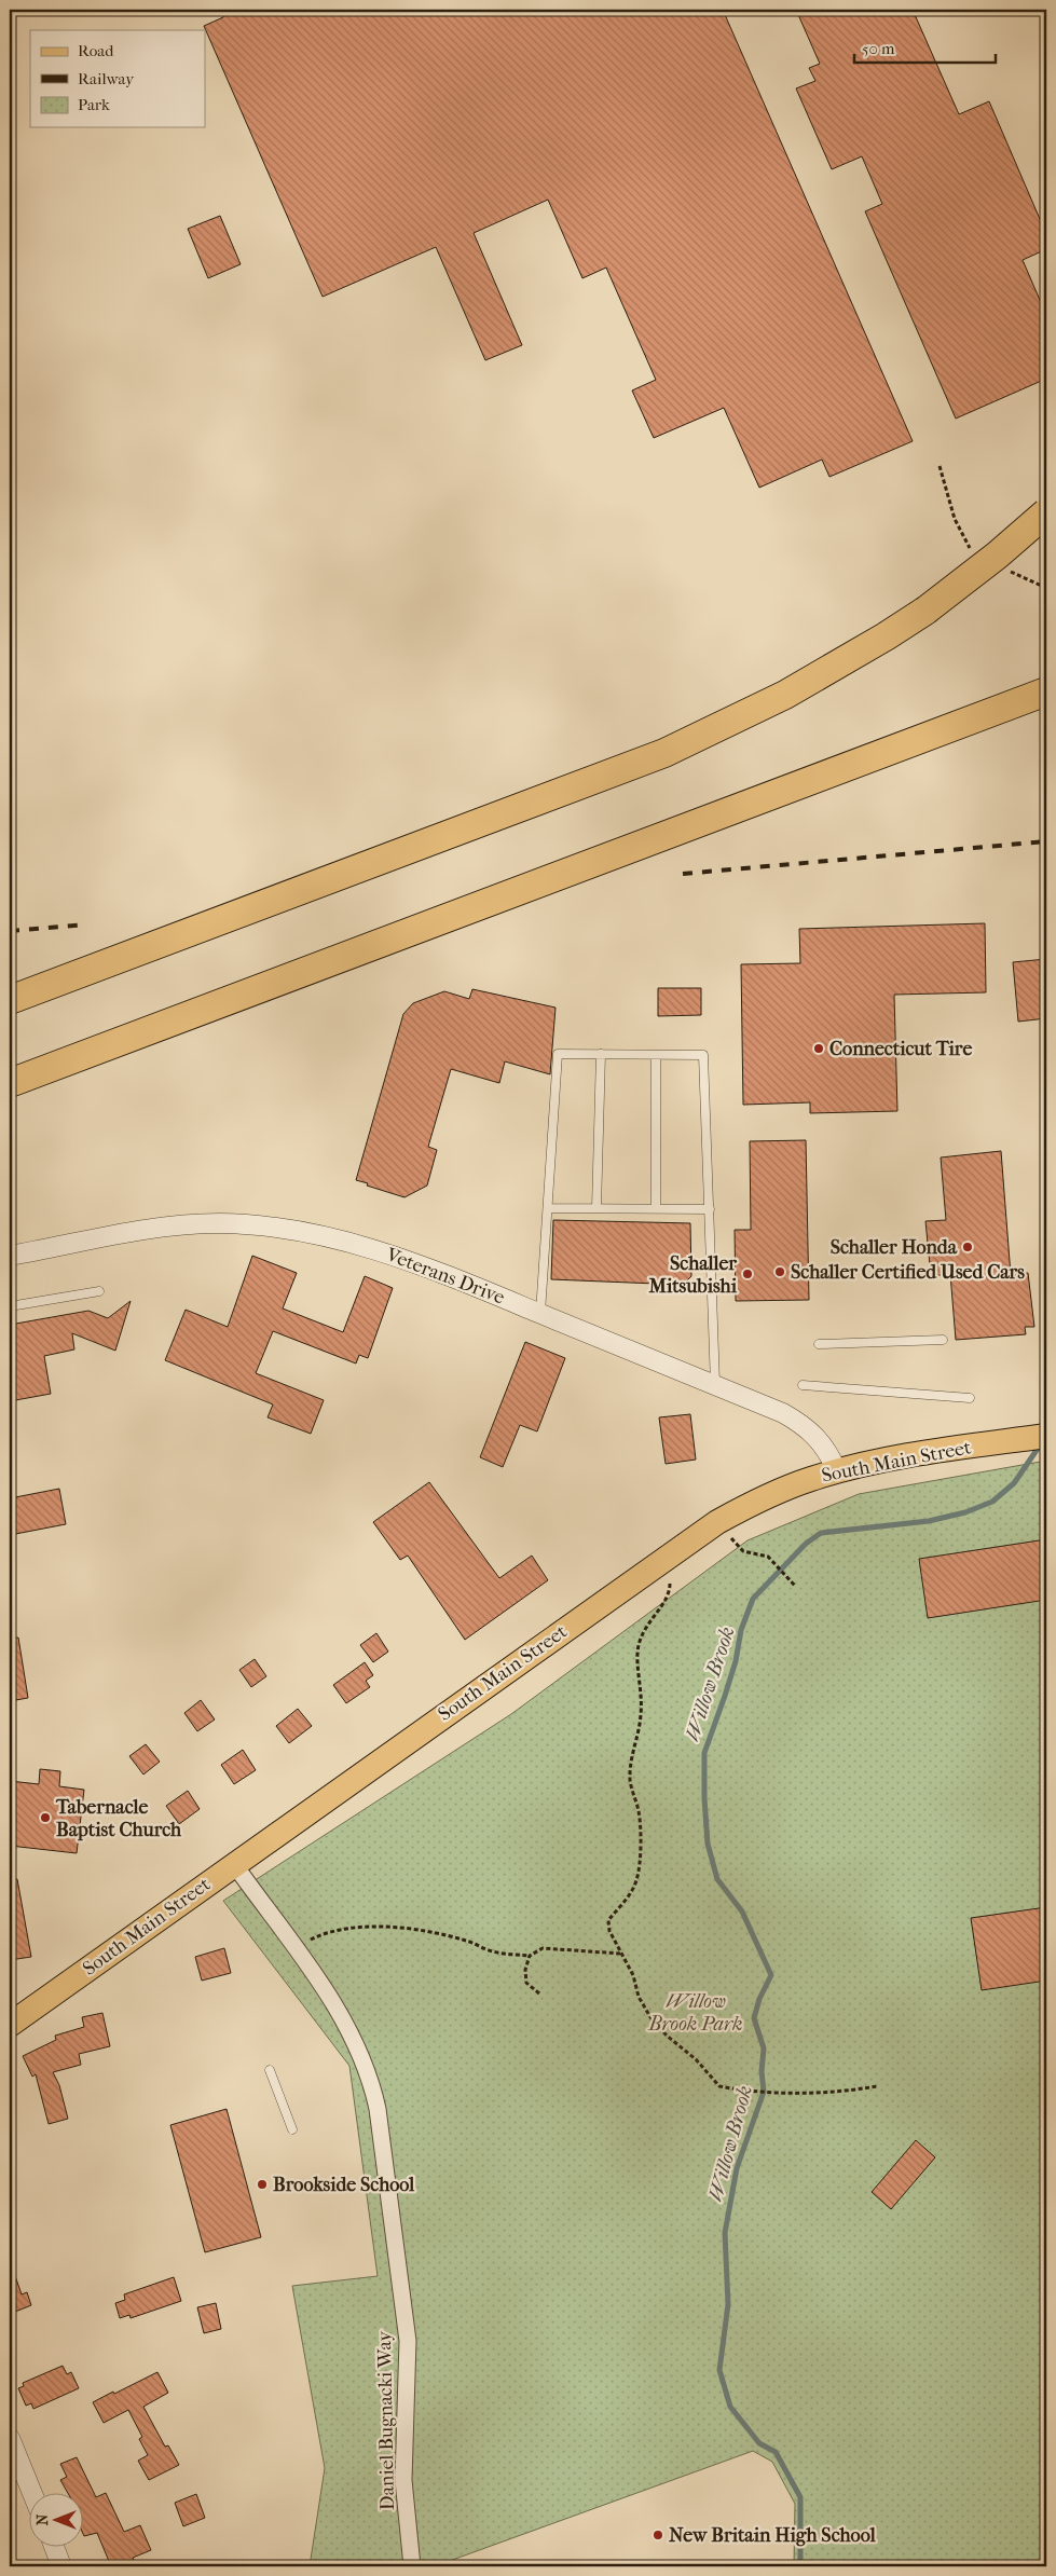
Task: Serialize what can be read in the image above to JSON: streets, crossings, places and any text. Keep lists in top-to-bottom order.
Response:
{
  "streets": {
    "main road": ["South Main Street"],
    "street": ["Veterans Drive", "Daniel Bugnacki Way"]
  },
  "crossings": [
    ["Veterans Drive", "South Main Street"],
    ["South Main Street", "Daniel Bugnacki Way"]
  ],
  "water": ["Willow Brook"],
  "parks": ["Willow Brook Park"],
  "places": [
    "Connecticut Tire",
    "Schaller Honda",
    "Schaller Certified Used Cars",
    "Schaller Mitsubishi",
    "Tabernacle Baptist Church",
    "Brookside School",
    "New Britain High School"
  ],
  "legend": ["Road", "Railway", "Park"],
  "scale_bar": "50 m",
  "north": "left"
}
